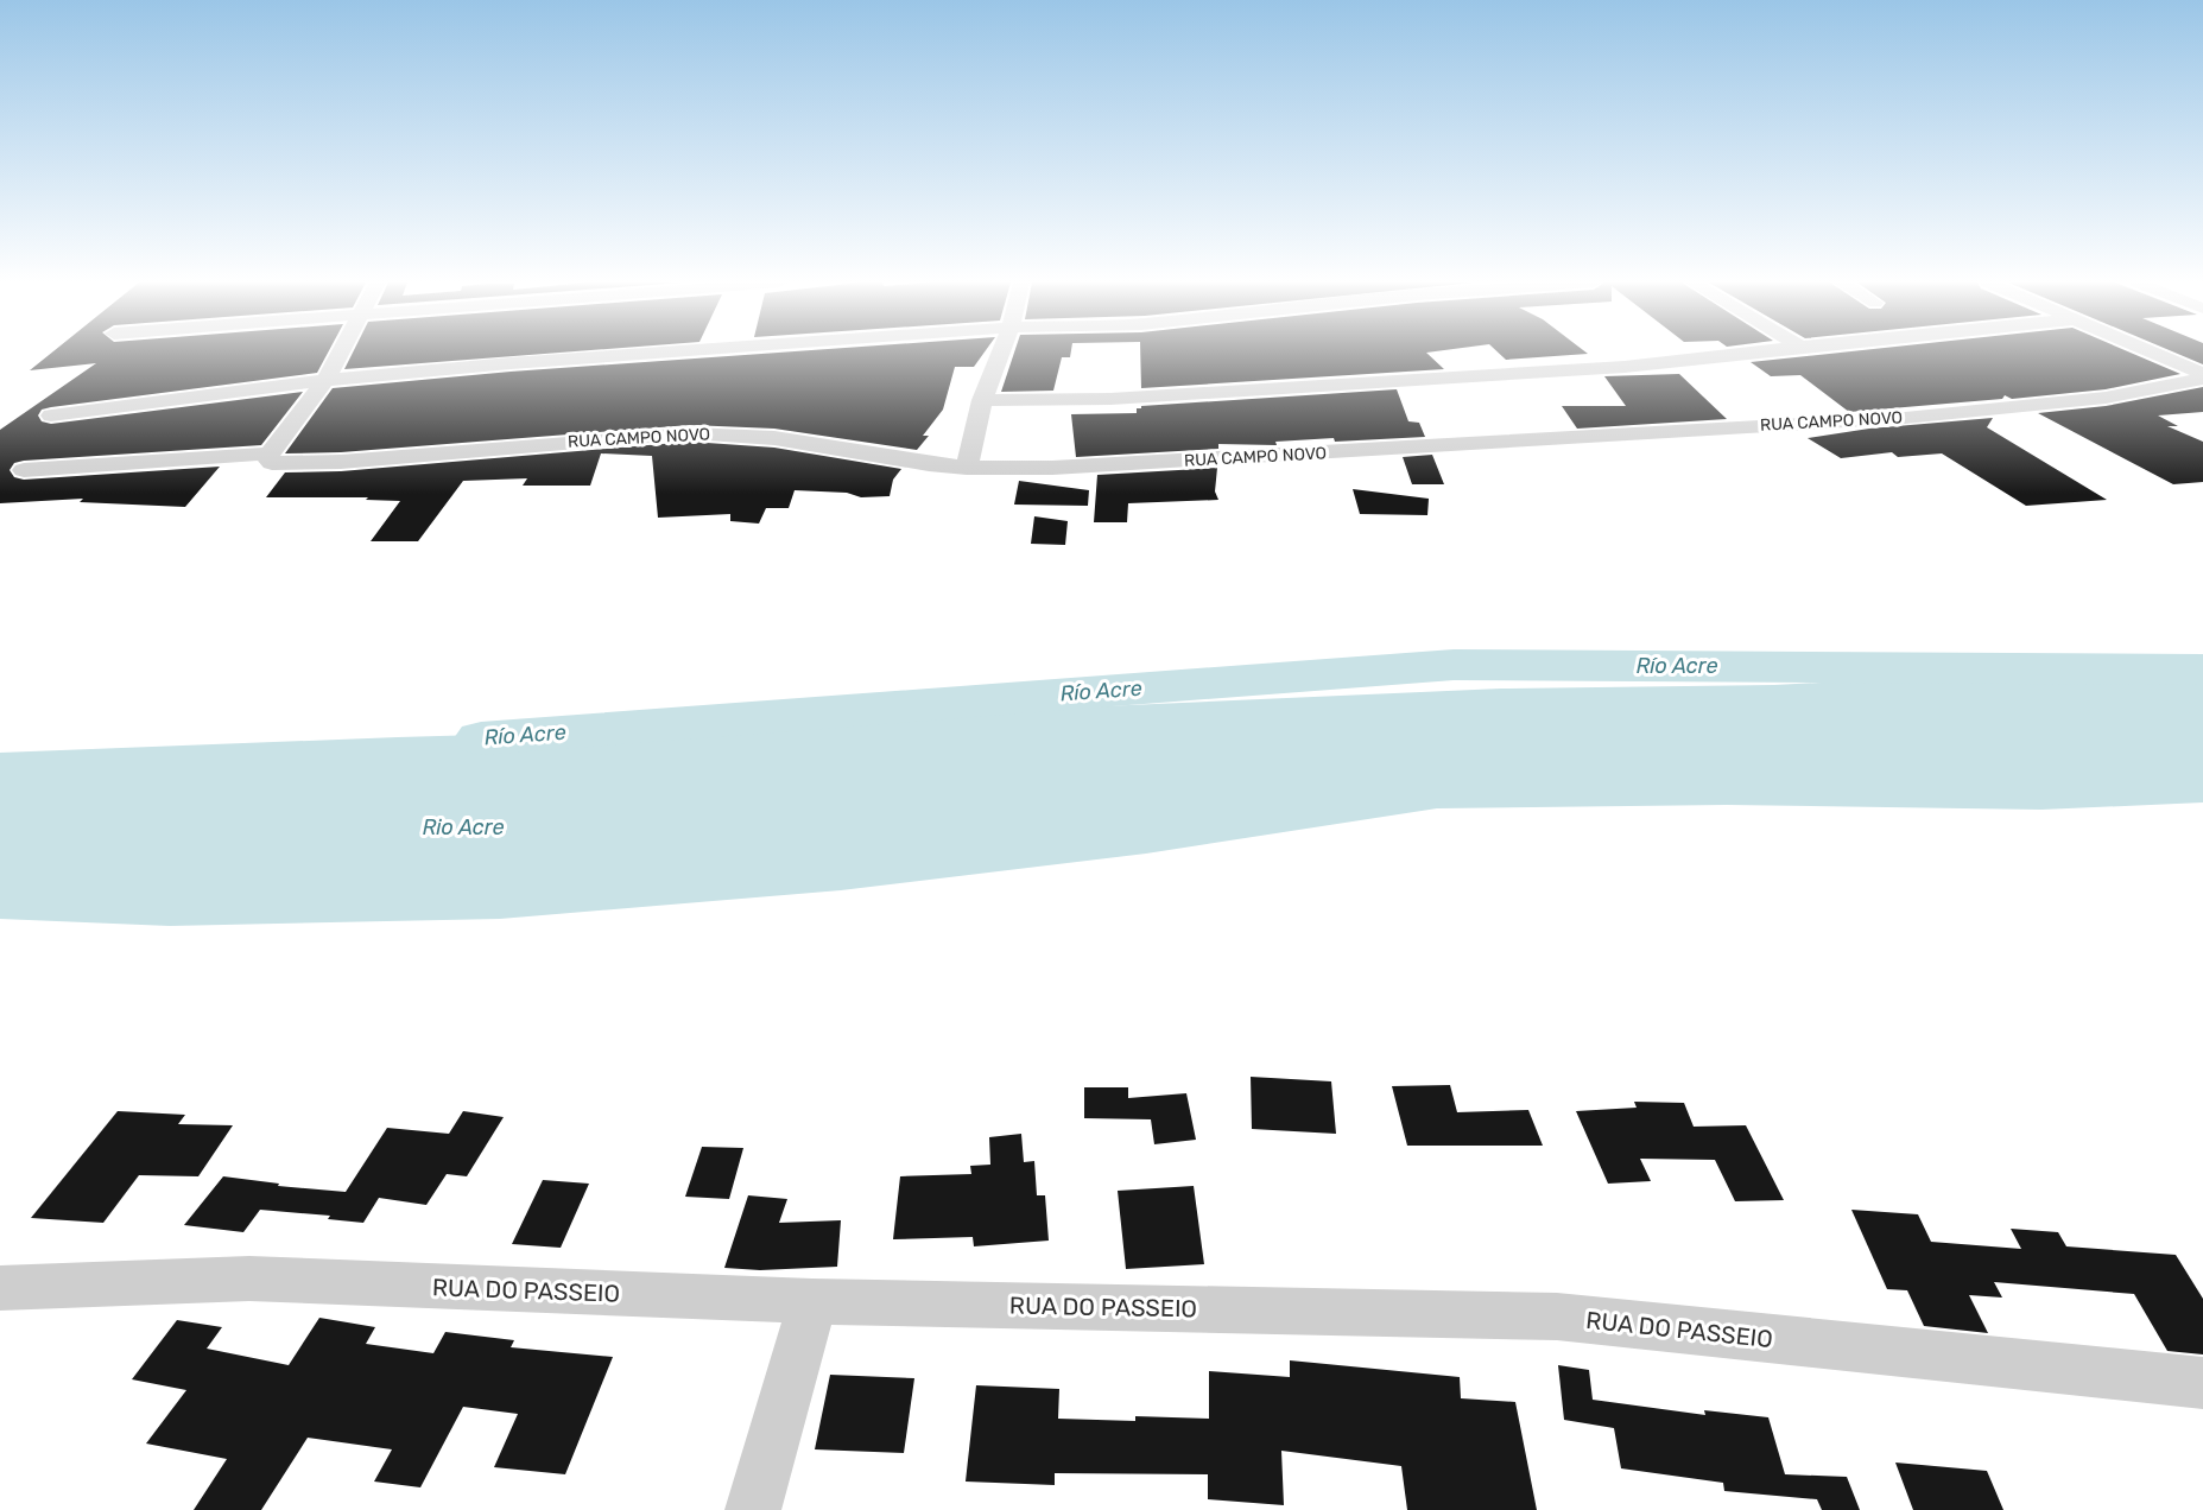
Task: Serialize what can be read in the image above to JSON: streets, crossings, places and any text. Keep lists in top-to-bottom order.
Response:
{
  "streets": {
    "street": ["RUA CAMPO NOVO", "RUA DO PASSEIO"]
  },
  "water": ["Río Acre", "Rio Acre"]
}
